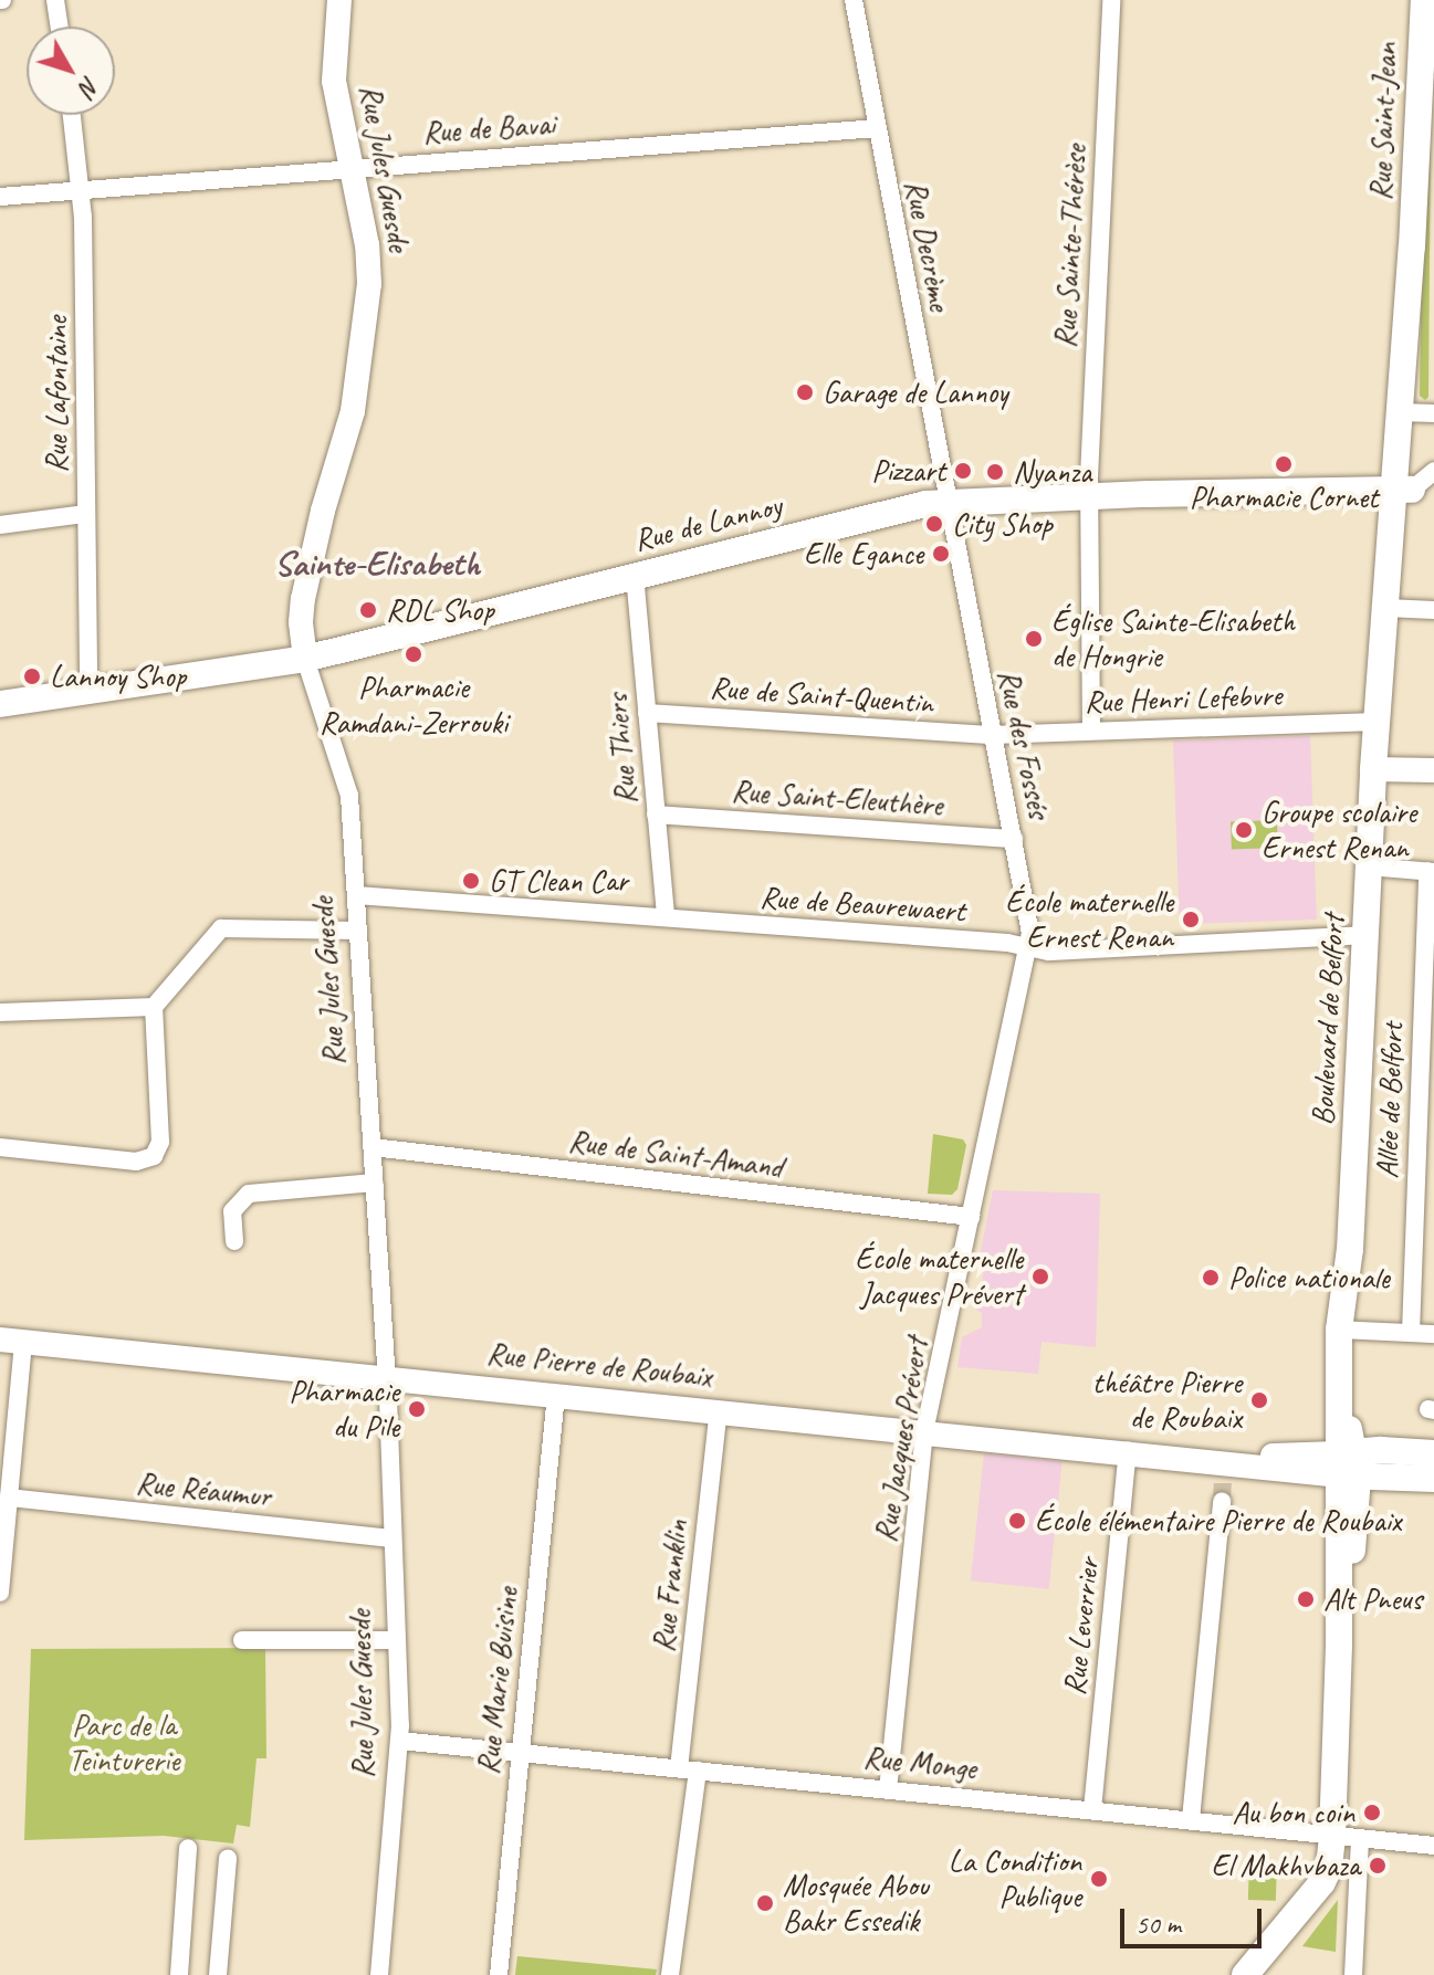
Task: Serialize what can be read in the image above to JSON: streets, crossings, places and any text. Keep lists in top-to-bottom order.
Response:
{
  "streets": {
    "main road": [
      "Rue Saint-Jean",
      "Rue de Lannoy",
      "Boulevard de Belfort",
      "Rue Pierre de Roubaix"
    ],
    "street": [
      "Rue de Bavai",
      "Rue Jules Guesde",
      "Rue Decrème",
      "Rue Sainte-Thérèse",
      "Rue Lafontaine",
      "Rue de Saint-Quentin",
      "Rue Henri Lefebvre",
      "Rue des Fossés",
      "Rue Thiers",
      "Rue Saint-Eleuthère",
      "Rue de Beaurewaert",
      "Allée de Belfort",
      "Rue de Saint-Amand",
      "Rue Jacques Prévert",
      "Rue Réaumur",
      "Rue Franklin",
      "Rue Leverrier",
      "Rue Marie Buisine",
      "Rue Monge"
    ]
  },
  "crossings": [
    ["Rue Saint-Jean", "Rue de Lannoy"],
    ["Rue Saint-Jean", "Boulevard de Belfort"],
    ["Rue de Bavai", "Rue Jules Guesde"],
    ["Rue de Bavai", "Rue Decrème"],
    ["Rue de Bavai", "Rue Lafontaine"],
    ["Rue Jules Guesde", "Rue de Lannoy"],
    ["Rue Jules Guesde", "Rue de Beaurewaert"],
    ["Rue Jules Guesde", "Rue de Saint-Amand"],
    ["Rue Jules Guesde", "Rue Pierre de Roubaix"],
    ["Rue Jules Guesde", "Rue Réaumur"],
    ["Rue Jules Guesde", "Rue Monge"],
    ["Rue Decrème", "Rue de Lannoy"],
    ["Rue Decrème", "Rue des Fossés"],
    ["Rue Sainte-Thérèse", "Rue de Lannoy"],
    ["Rue Sainte-Thérèse", "Rue Henri Lefebvre"],
    ["Rue Lafontaine", "Rue de Lannoy"],
    ["Rue de Lannoy", "Rue des Fossés"],
    ["Rue de Lannoy", "Rue Thiers"],
    ["Rue de Lannoy", "Boulevard de Belfort"],
    ["Rue de Saint-Quentin", "Rue Henri Lefebvre"],
    ["Rue de Saint-Quentin", "Rue des Fossés"],
    ["Rue de Saint-Quentin", "Rue Thiers"],
    ["Rue Henri Lefebvre", "Rue des Fossés"],
    ["Rue Henri Lefebvre", "Boulevard de Belfort"],
    ["Rue des Fossés", "Rue Saint-Eleuthère"],
    ["Rue des Fossés", "Rue de Beaurewaert"],
    ["Rue des Fossés", "Rue Jacques Prévert"],
    ["Rue Thiers", "Rue Saint-Eleuthère"],
    ["Rue Thiers", "Rue de Beaurewaert"],
    ["Rue de Beaurewaert", "Boulevard de Belfort"],
    ["Rue de Beaurewaert", "Rue Jacques Prévert"],
    ["Boulevard de Belfort", "Rue Pierre de Roubaix"],
    ["Boulevard de Belfort", "Rue Monge"],
    ["Rue de Saint-Amand", "Rue Jacques Prévert"],
    ["Rue Pierre de Roubaix", "Rue Jacques Prévert"],
    ["Rue Pierre de Roubaix", "Rue Franklin"],
    ["Rue Pierre de Roubaix", "Rue Leverrier"],
    ["Rue Pierre de Roubaix", "Rue Marie Buisine"],
    ["Rue Jacques Prévert", "Rue Monge"],
    ["Rue Franklin", "Rue Monge"],
    ["Rue Leverrier", "Rue Monge"],
    ["Rue Marie Buisine", "Rue Monge"]
  ],
  "districts": ["Sainte-Elisabeth"],
  "parks": ["Parc de la Teinturerie"],
  "places": [
    "Garage de Lannoy",
    "Pharmacie Cornet",
    "Pizzart",
    "Nyanza",
    "City Shop",
    "Elle Egance",
    "RDL Shop",
    "Église Sainte-Elisabeth de Hongrie",
    "Pharmacie Ramdani-Zerrouki",
    "Lannoy Shop",
    "Groupe scolaire Ernest Renan",
    "GT Clean Car",
    "École maternelle Ernest Renan",
    "École maternelle Jacques Prévert",
    "Police nationale",
    "théâtre Pierre de Roubaix",
    "Pharmacie du Pile",
    "École élémentaire Pierre de Roubaix",
    "Alt Pneus",
    "Au bon coin",
    "El Makhvbaza",
    "La Condition Publique",
    "Mosquée Abou Bakr Essedik"
  ],
  "scale_bar": "50 m",
  "north": "bottom right"
}
